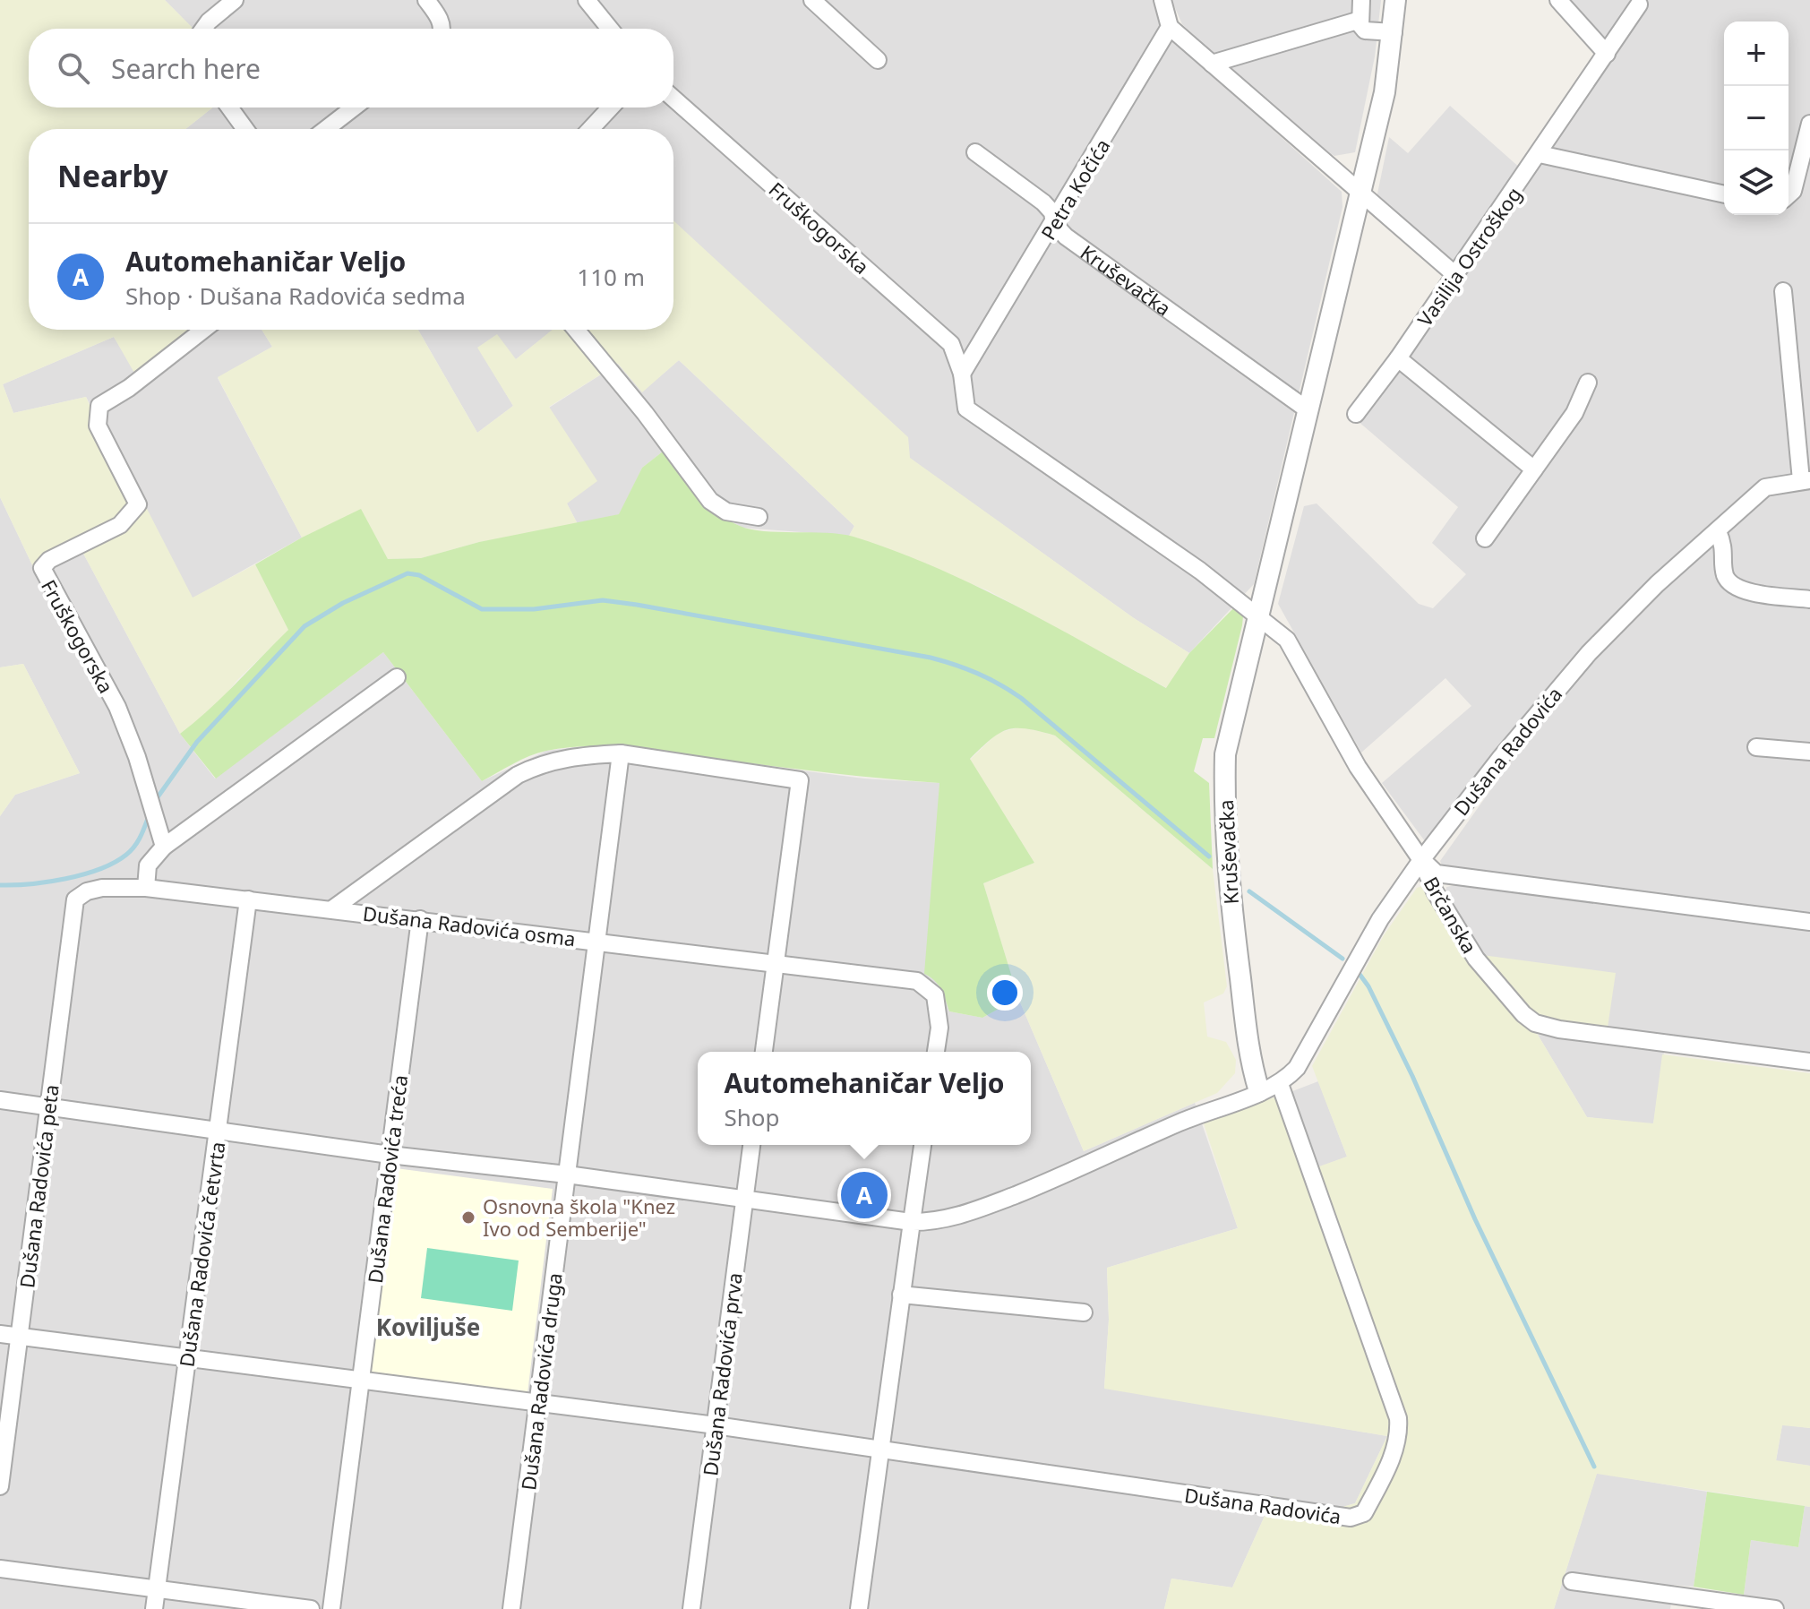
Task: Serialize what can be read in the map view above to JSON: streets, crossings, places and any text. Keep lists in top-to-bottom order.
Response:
{
  "streets": {
    "street": [
      "Petra Kočića",
      "Fruškogorska",
      "Vasilija Ostroškog",
      "Kruševačka",
      "Dušana Radovića",
      "Brčanska",
      "Dušana Radovića osma",
      "Dušana Radovića treća",
      "Dušana Radovića peta",
      "Dušana Radovića četvrta",
      "Dušana Radovića prva",
      "Dušana Radovića druga"
    ]
  },
  "crossings": [
    ["Petra Kočića", "Fruškogorska"],
    ["Petra Kočića", "Kruševačka"],
    ["Dušana Radovića", "Brčanska"],
    ["Dušana Radovića", "Dušana Radovića treća"],
    ["Dušana Radovića", "Dušana Radovića peta"],
    ["Dušana Radovića", "Dušana Radovića četvrta"],
    ["Dušana Radovića", "Dušana Radovića prva"],
    ["Dušana Radovića", "Dušana Radovića druga"],
    ["Dušana Radovića osma", "Dušana Radovića treća"],
    ["Dušana Radovića osma", "Dušana Radovića peta"],
    ["Dušana Radovića osma", "Dušana Radovića četvrta"],
    ["Dušana Radovića osma", "Dušana Radovića druga"]
  ],
  "districts": ["Koviljuše"],
  "places": ["Osnovna škola \"Knez Ivo od Semberije\""],
  "page": {
    "map_buttons": ["+", "−"],
    "search": "Search here",
    "heading": "Nearby",
    "list": [
      {
        "mark": "A",
        "name": "Automehaničar Veljo",
        "note": "Shop · Dušana Radovića sedma",
        "value": "110 m"
      }
    ],
    "popup": ["Automehaničar Veljo", "Shop"],
    "pins": "A"
  }
}
